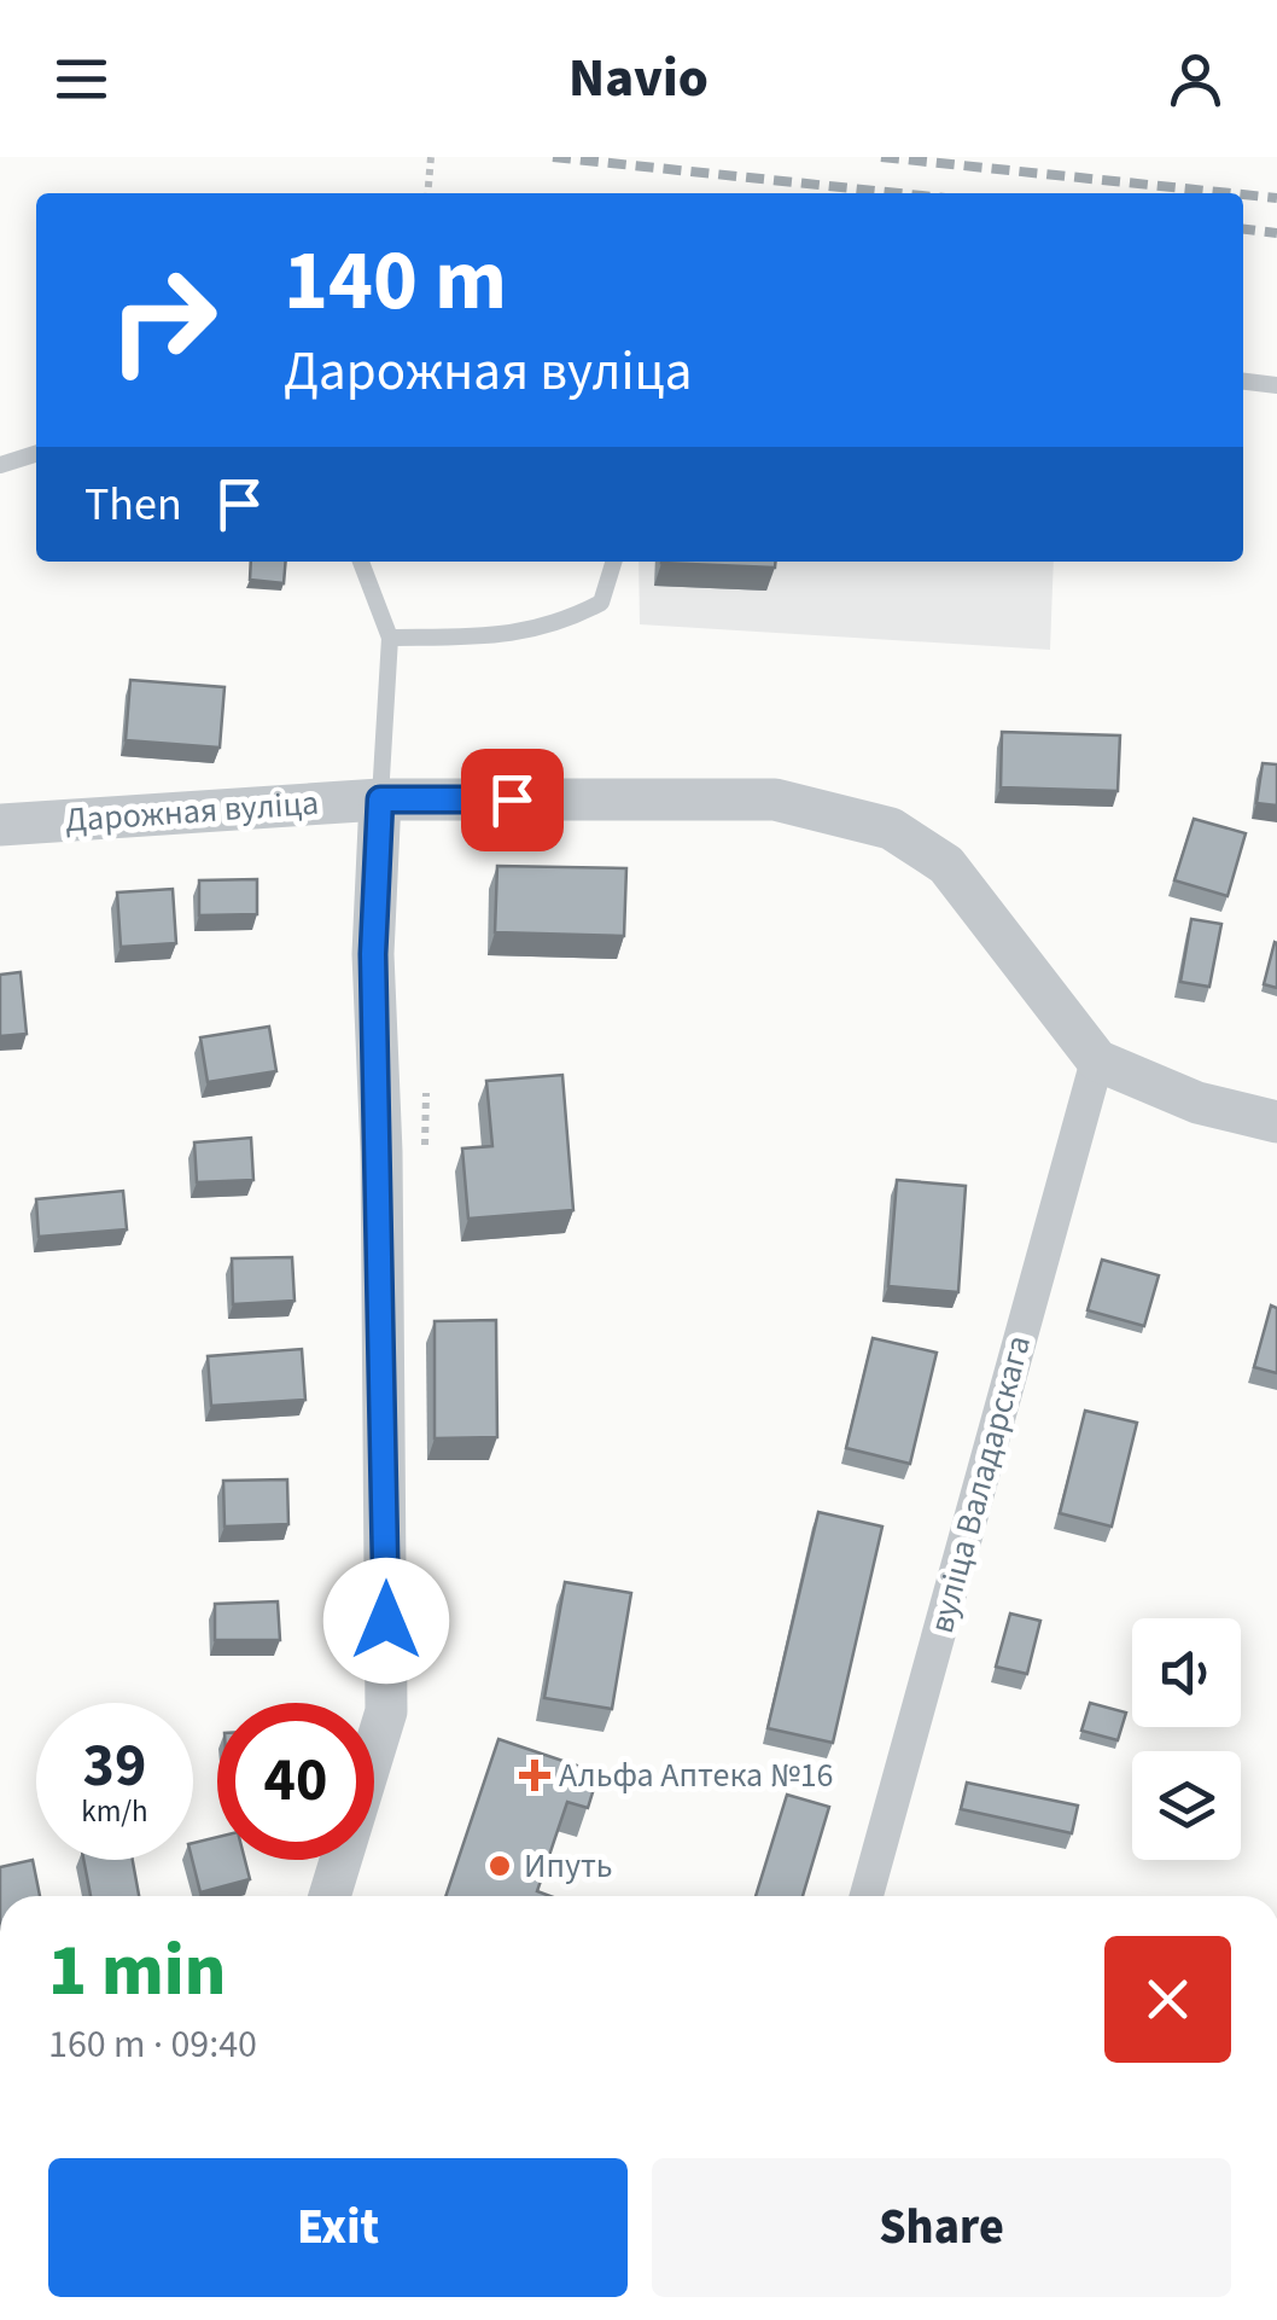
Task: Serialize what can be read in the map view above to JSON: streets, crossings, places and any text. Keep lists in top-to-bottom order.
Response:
{
  "streets": {
    "street": ["Дарожная вуліца", "вуліца Валадарскага"]
  },
  "crossings": [
    ["Дарожная вуліца", "вуліца Валадарскага"]
  ],
  "places": {
    "health": ["Альфа Аптека №16"],
    "other": ["Ипуть"]
  },
  "page": {
    "header": "Navio",
    "turn": ["140 m", "Дарожная вуліца"],
    "then": "Then",
    "speed": "39 km/h",
    "limit": "40",
    "heading": ["1 min", "160 m · 09:40"],
    "buttons": ["Exit", "Share"]
  }
}
